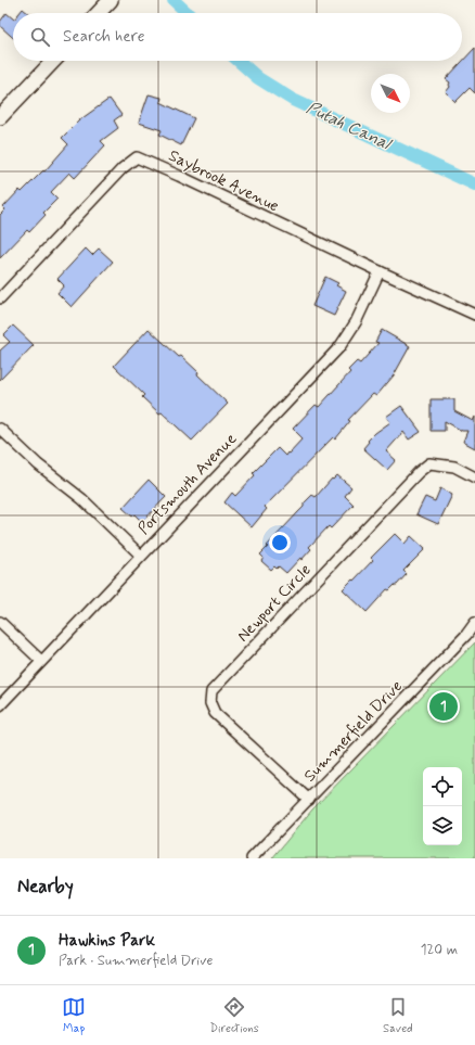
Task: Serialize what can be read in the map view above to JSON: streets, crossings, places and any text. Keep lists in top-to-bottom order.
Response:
{
  "streets": {
    "street": [
      "Saybrook Avenue",
      "Portsmouth Avenue",
      "Newport Circle",
      "Summerfield Drive"
    ]
  },
  "crossings": [
    ["Saybrook Avenue", "Portsmouth Avenue"],
    ["Newport Circle", "Summerfield Drive"]
  ],
  "water": ["Putah Canal"],
  "north": "bottom right",
  "page": {
    "search": "Search here",
    "pins": "1",
    "heading": "Nearby",
    "list": [
      {
        "mark": "1",
        "name": "Hawkins Park",
        "note": "Park · Summerfield Drive",
        "value": "120 m"
      }
    ],
    "nav": ["Map", "Directions", "Saved"]
  }
}
